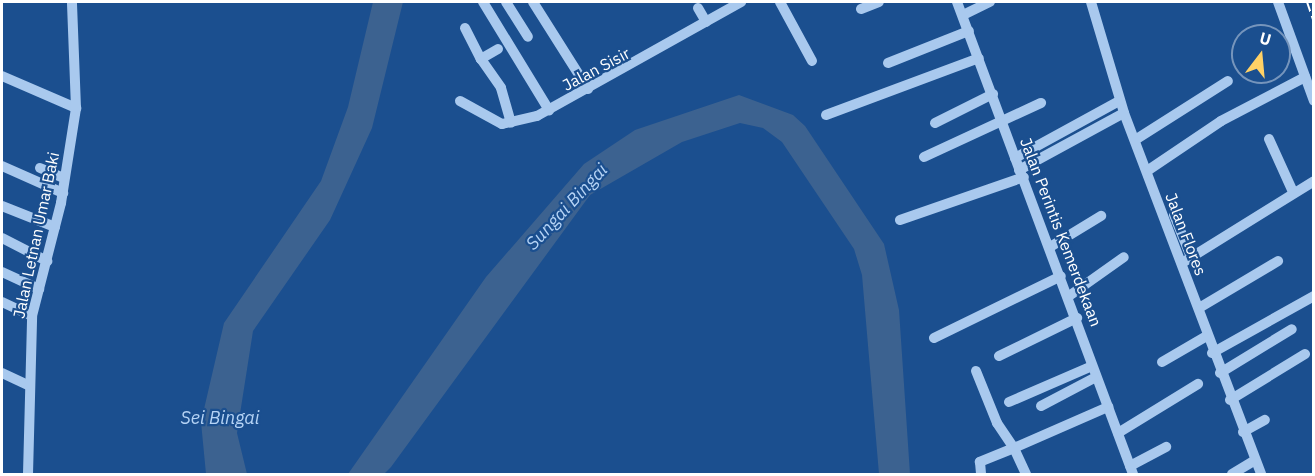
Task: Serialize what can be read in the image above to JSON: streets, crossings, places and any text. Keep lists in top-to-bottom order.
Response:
{
  "streets": {
    "street": [
      "Jalan Sisir",
      "Jalan Perintis Kemerdekaan",
      "Jalan Flores",
      "Jalan Letnan Umar Baki"
    ]
  },
  "water": ["Sungai Bingai", "Sei Bingai"],
  "north": "top"
}
